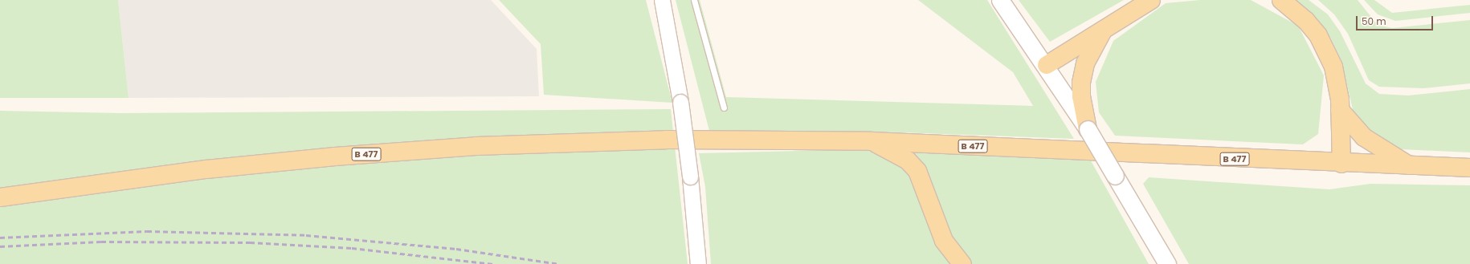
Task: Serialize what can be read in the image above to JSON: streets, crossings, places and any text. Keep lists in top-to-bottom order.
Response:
{
  "streets": {
    "main road": ["B 477"]
  },
  "scale_bar": "50 m"
}
